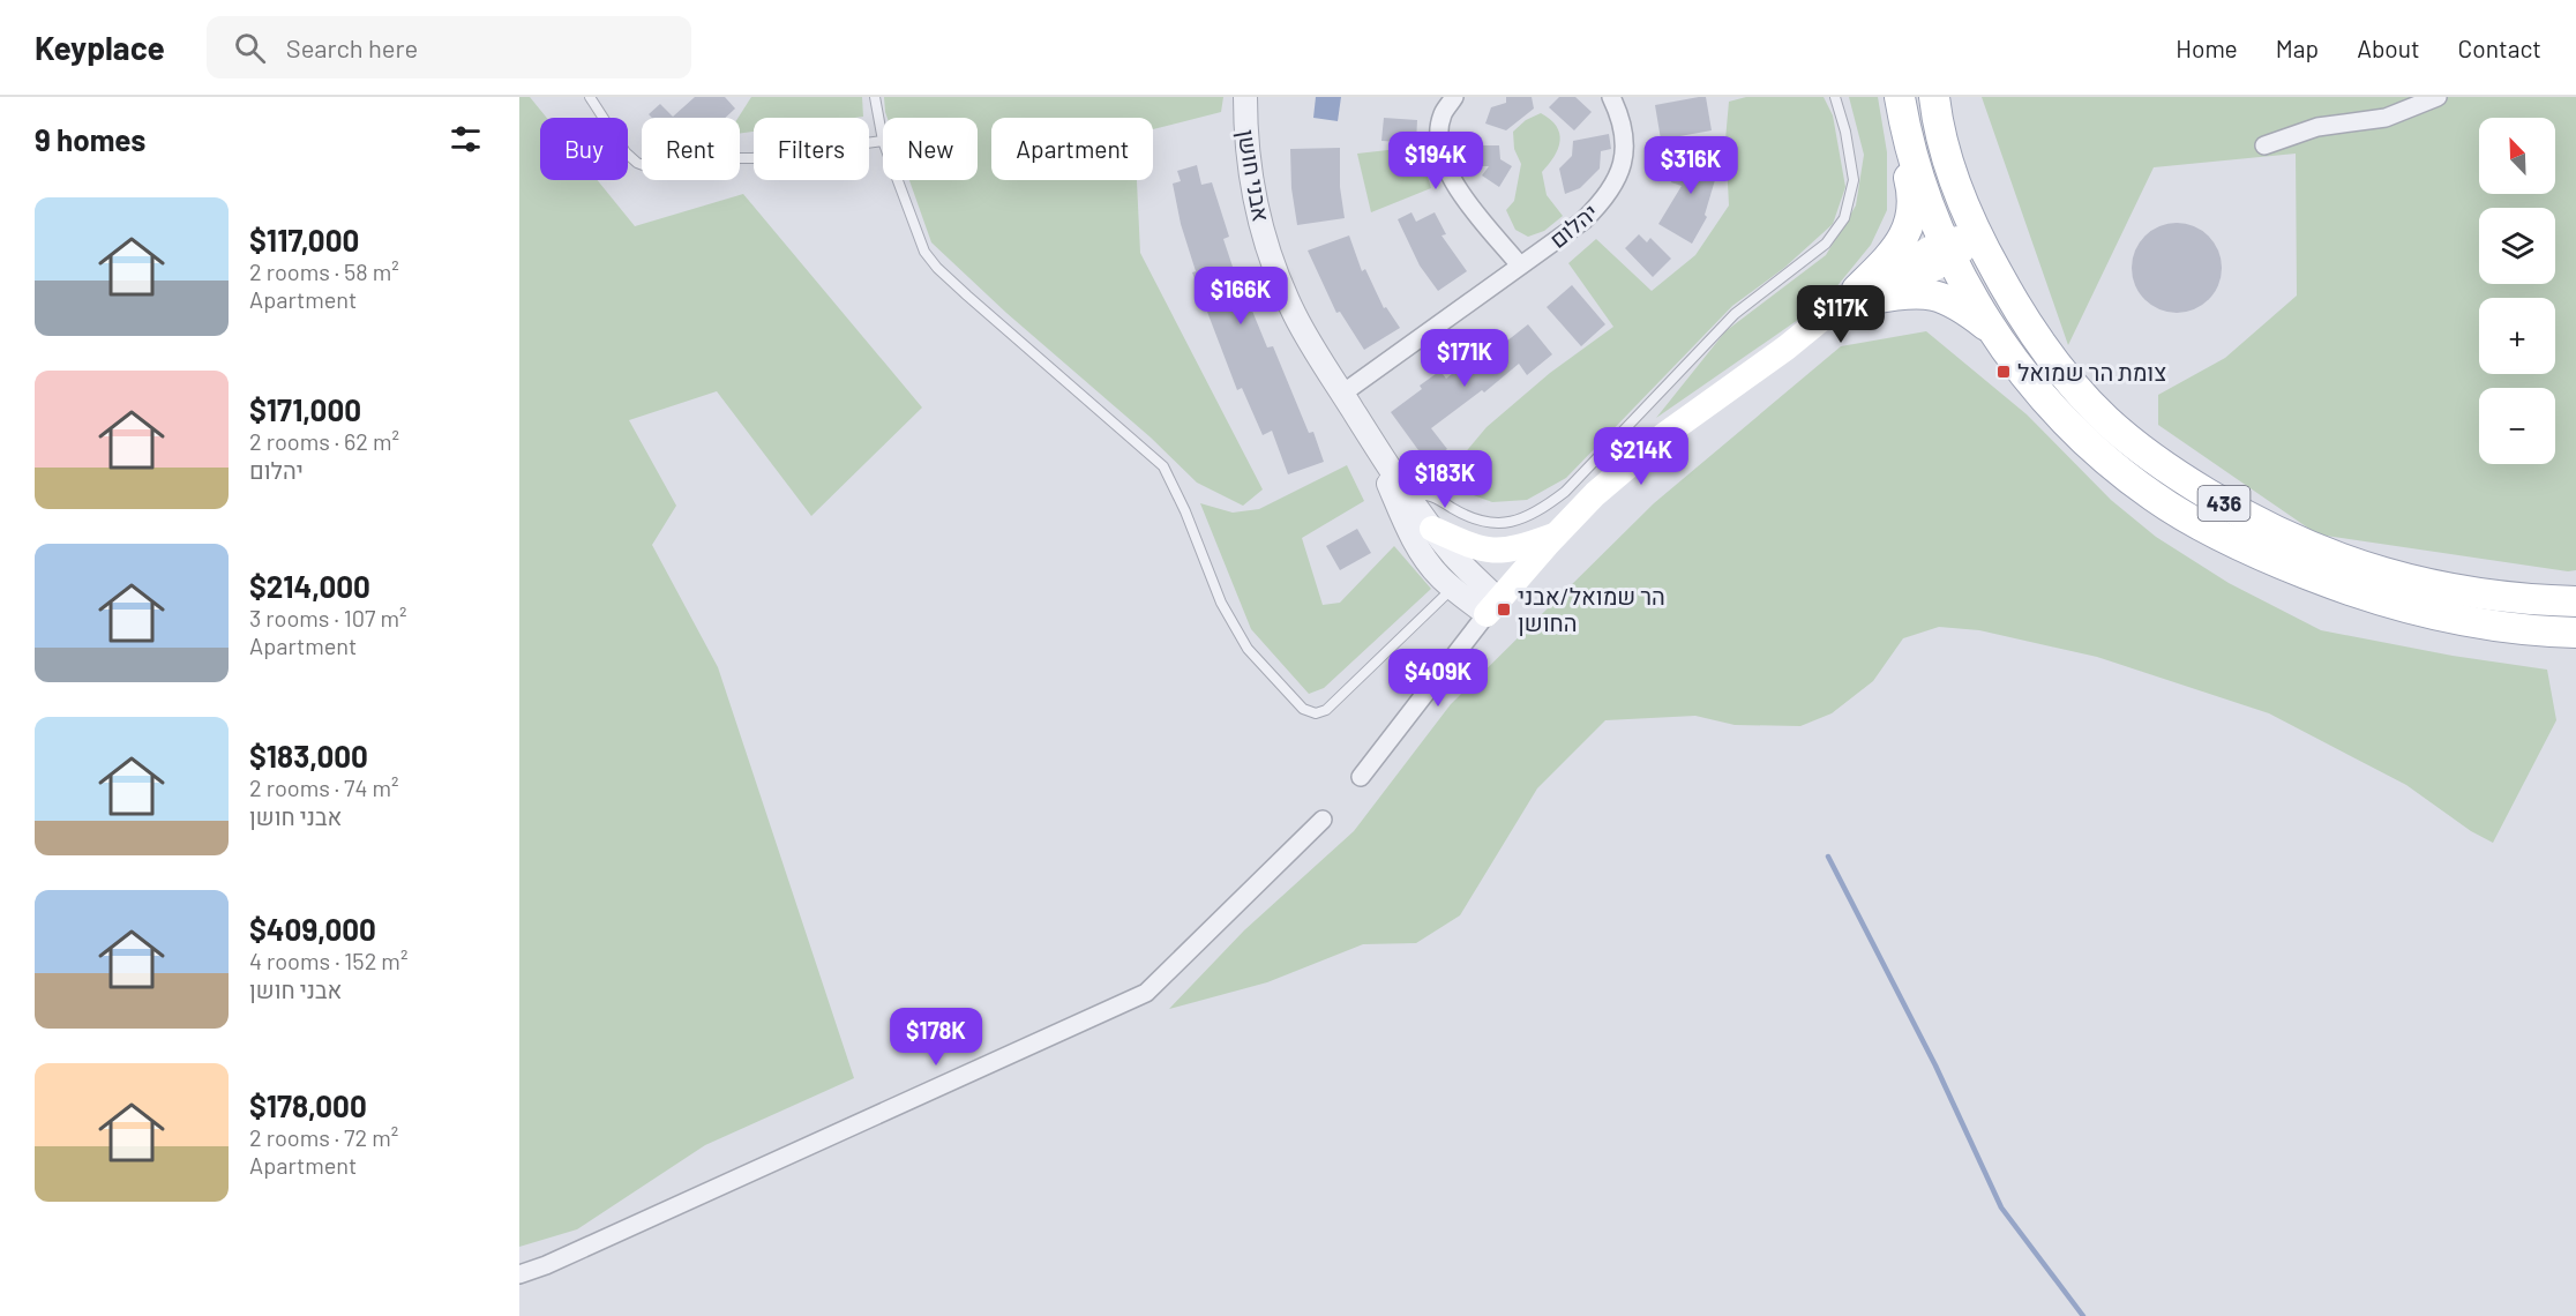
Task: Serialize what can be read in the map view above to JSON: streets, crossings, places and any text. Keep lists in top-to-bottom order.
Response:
{
  "streets": {
    "main road": ["436"],
    "street": ["אבני חושן", "יהלום"]
  },
  "crossings": [
    ["אבני חושן", "יהלום"]
  ],
  "places": {
    "transit": ["צומת הר שמואל", "הר שמואל/אבני החושן"]
  },
  "north": "top left",
  "page": {
    "header": "Keyplace",
    "search": "Search here",
    "nav": [
      "Home",
      "Map",
      "About",
      "Contact"
    ],
    "heading": "9 homes",
    "map_buttons": ["+", "−"],
    "chip": [
      "Buy",
      "Rent",
      "Filters",
      "New",
      "Apartment"
    ],
    "price": [
      "$194K",
      "$316K",
      "$166K",
      "$117K",
      "$171K",
      "$214K",
      "$183K",
      "$409K",
      "$178K"
    ],
    "list": [
      {
        "name": "$117,000",
        "note": "2 rooms · 58 m² · Apartment"
      },
      {
        "name": "$171,000",
        "note": "2 rooms · 62 m² · יהלום"
      },
      {
        "name": "$214,000",
        "note": "3 rooms · 107 m² · Apartment"
      },
      {
        "name": "$183,000",
        "note": "2 rooms · 74 m² · אבני חושן"
      },
      {
        "name": "$409,000",
        "note": "4 rooms · 152 m² · אבני חושן"
      },
      {
        "name": "$178,000",
        "note": "2 rooms · 72 m² · Apartment"
      }
    ]
  }
}
